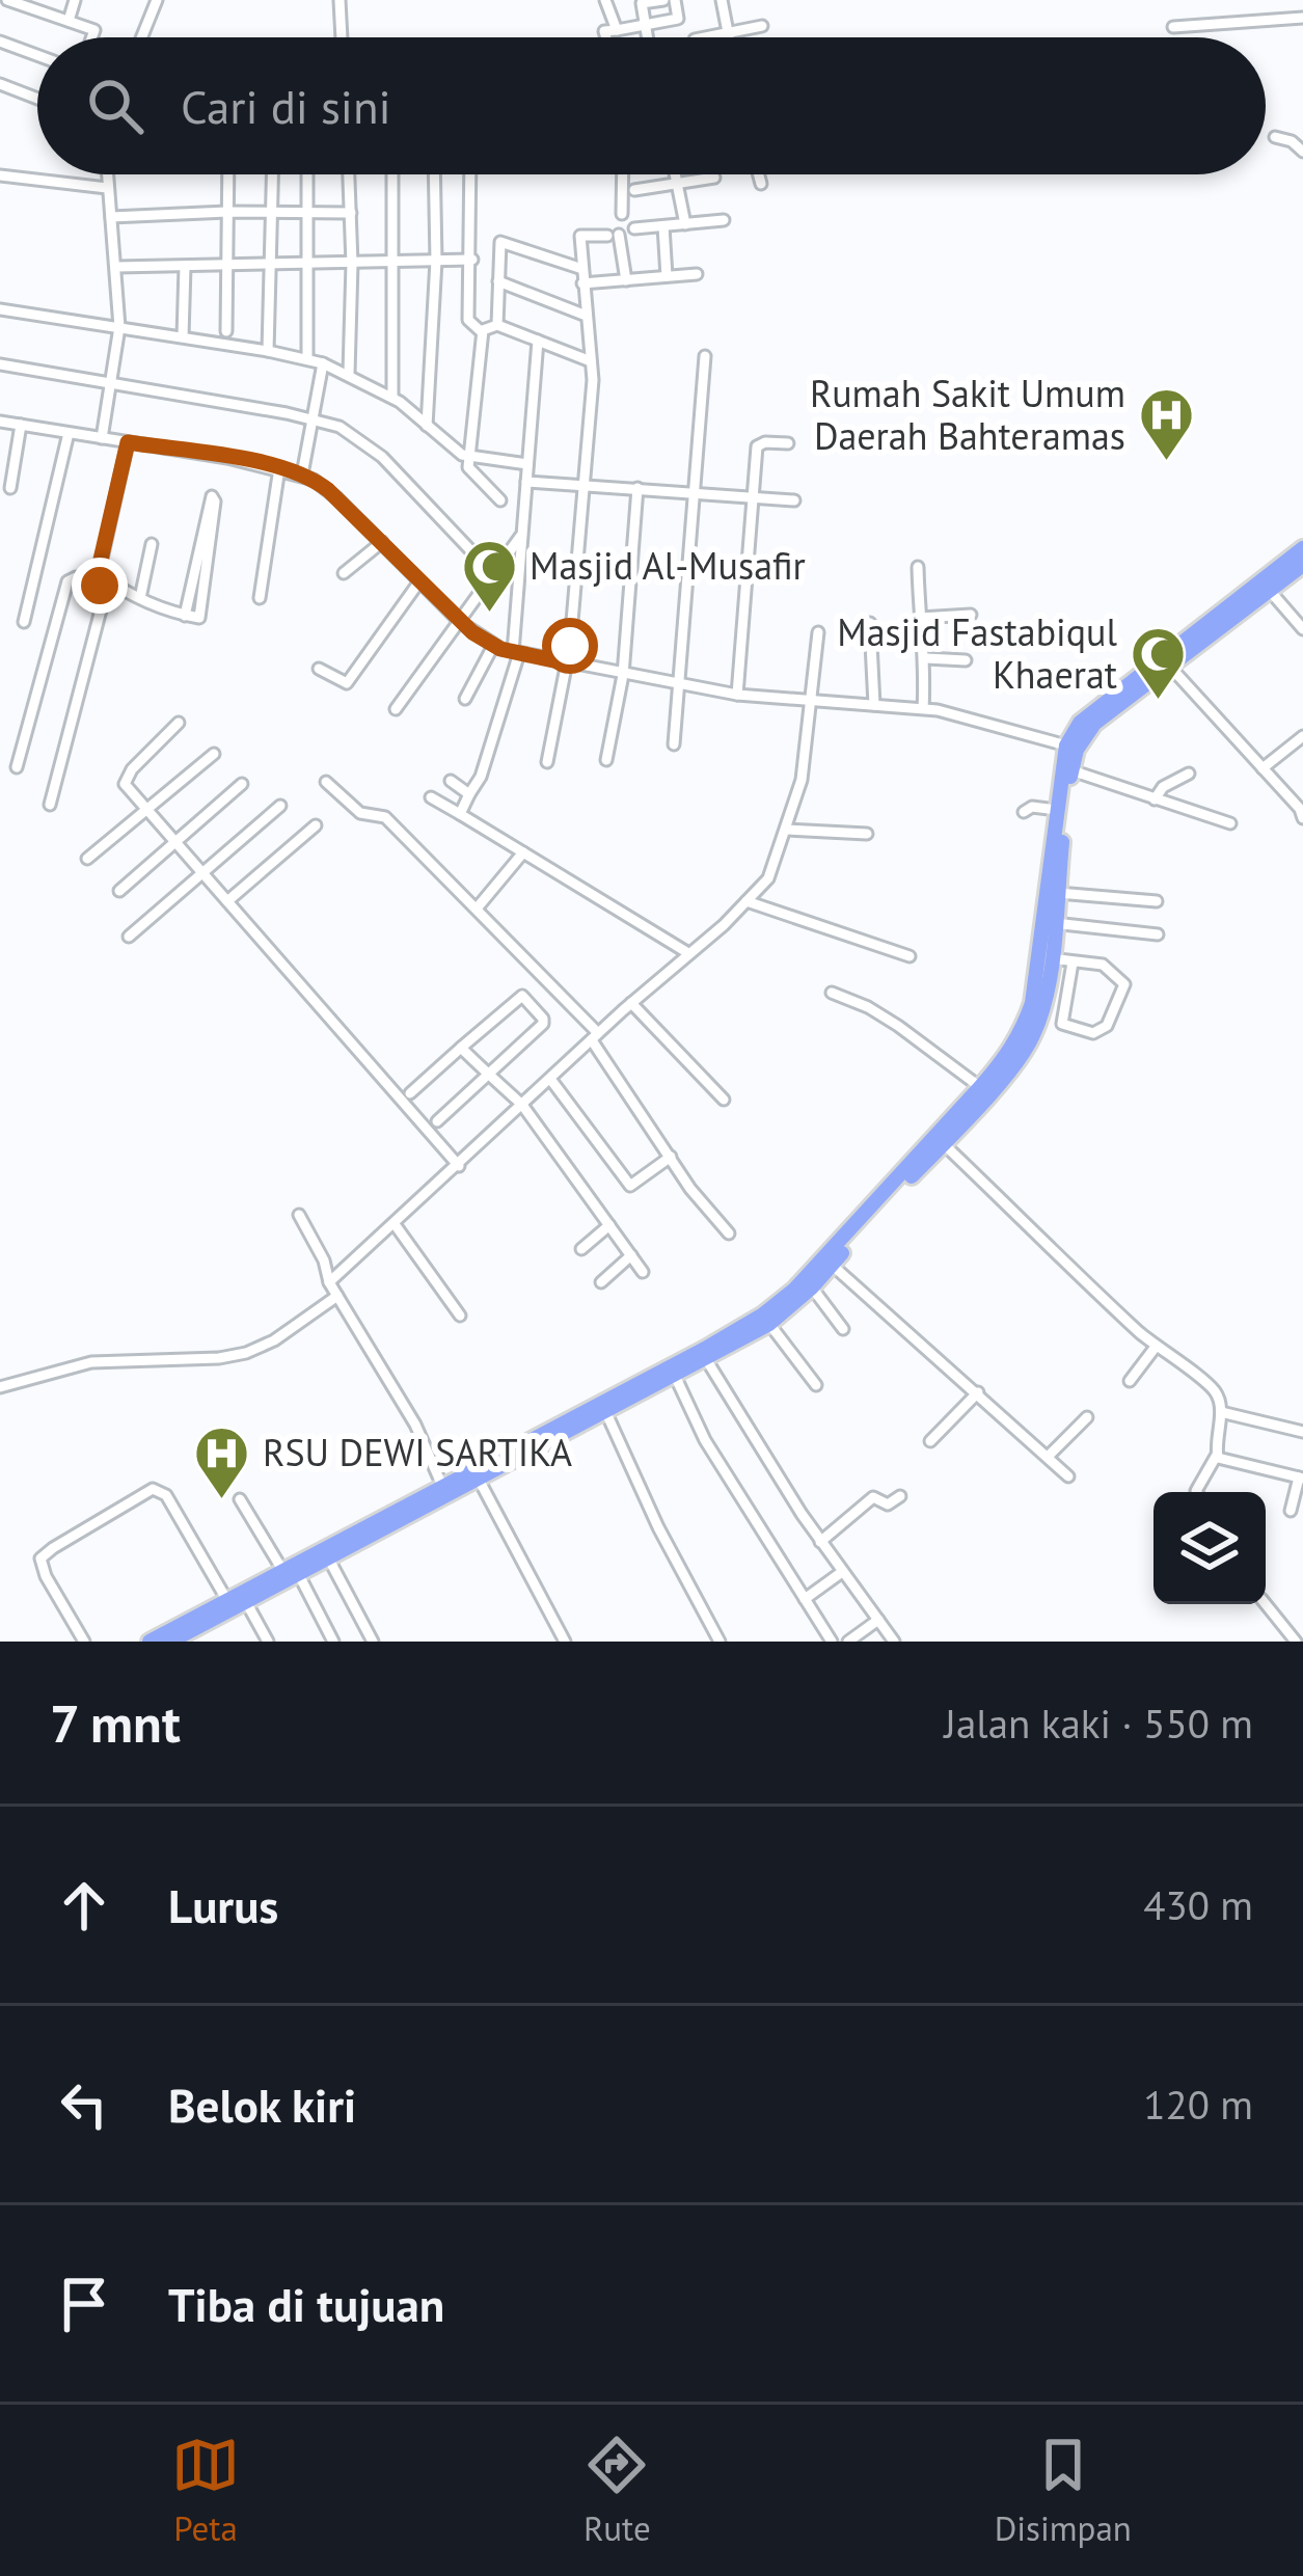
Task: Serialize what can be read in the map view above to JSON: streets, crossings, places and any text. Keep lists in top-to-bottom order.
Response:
{
  "places": {
    "hospital": ["Rumah Sakit Umum Daerah Bahteramas", "RSU DEWI SARTIKA"],
    "mosque": ["Masjid Al-Musafir", "Masjid Fastabiqul Khaerat"]
  },
  "page": {
    "search": "Cari di sini",
    "heading": ["7 mnt", "Jalan kaki · 550 m"],
    "list": [
      ["Lurus", "430 m"],
      ["Belok kiri", "120 m"],
      "Tiba di tujuan"
    ],
    "nav": ["Peta", "Rute", "Disimpan"]
  }
}
